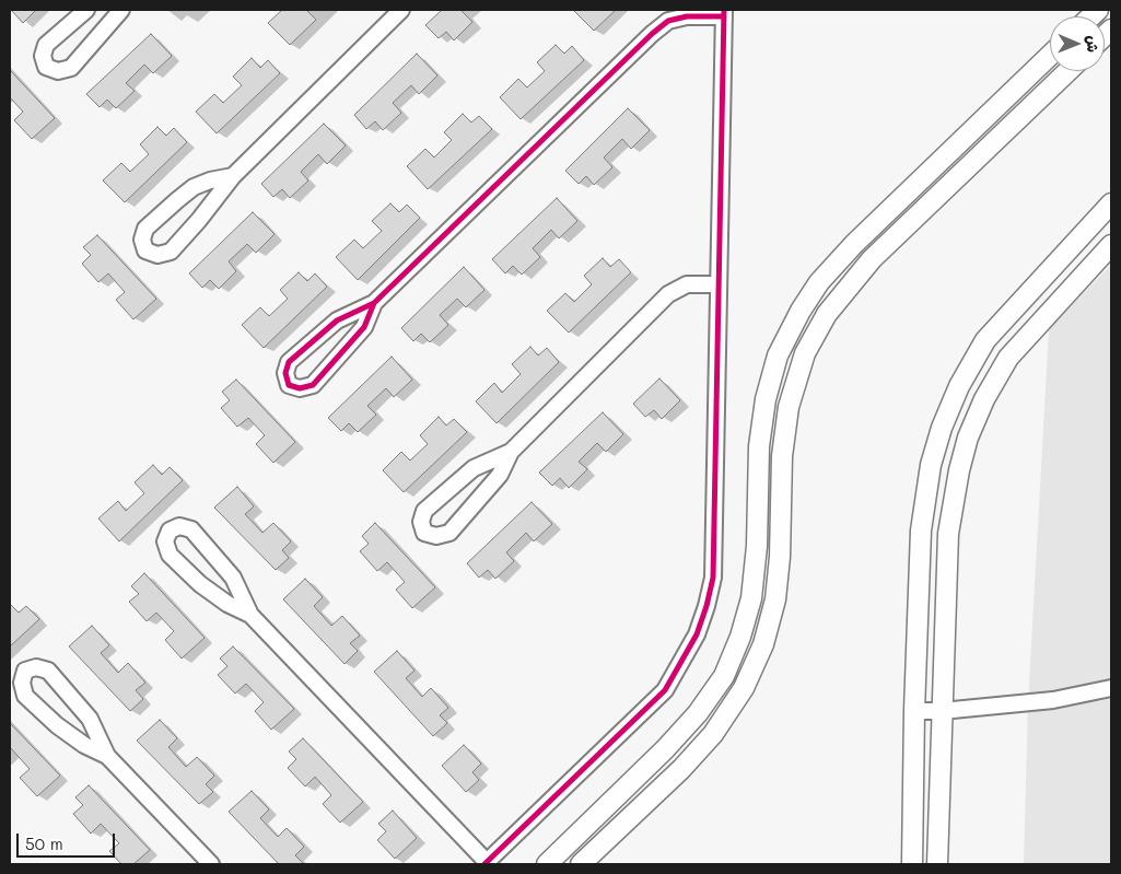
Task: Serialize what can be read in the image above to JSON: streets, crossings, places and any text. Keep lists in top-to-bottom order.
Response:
{
  "scale_bar": "50 m",
  "north": "right"
}
